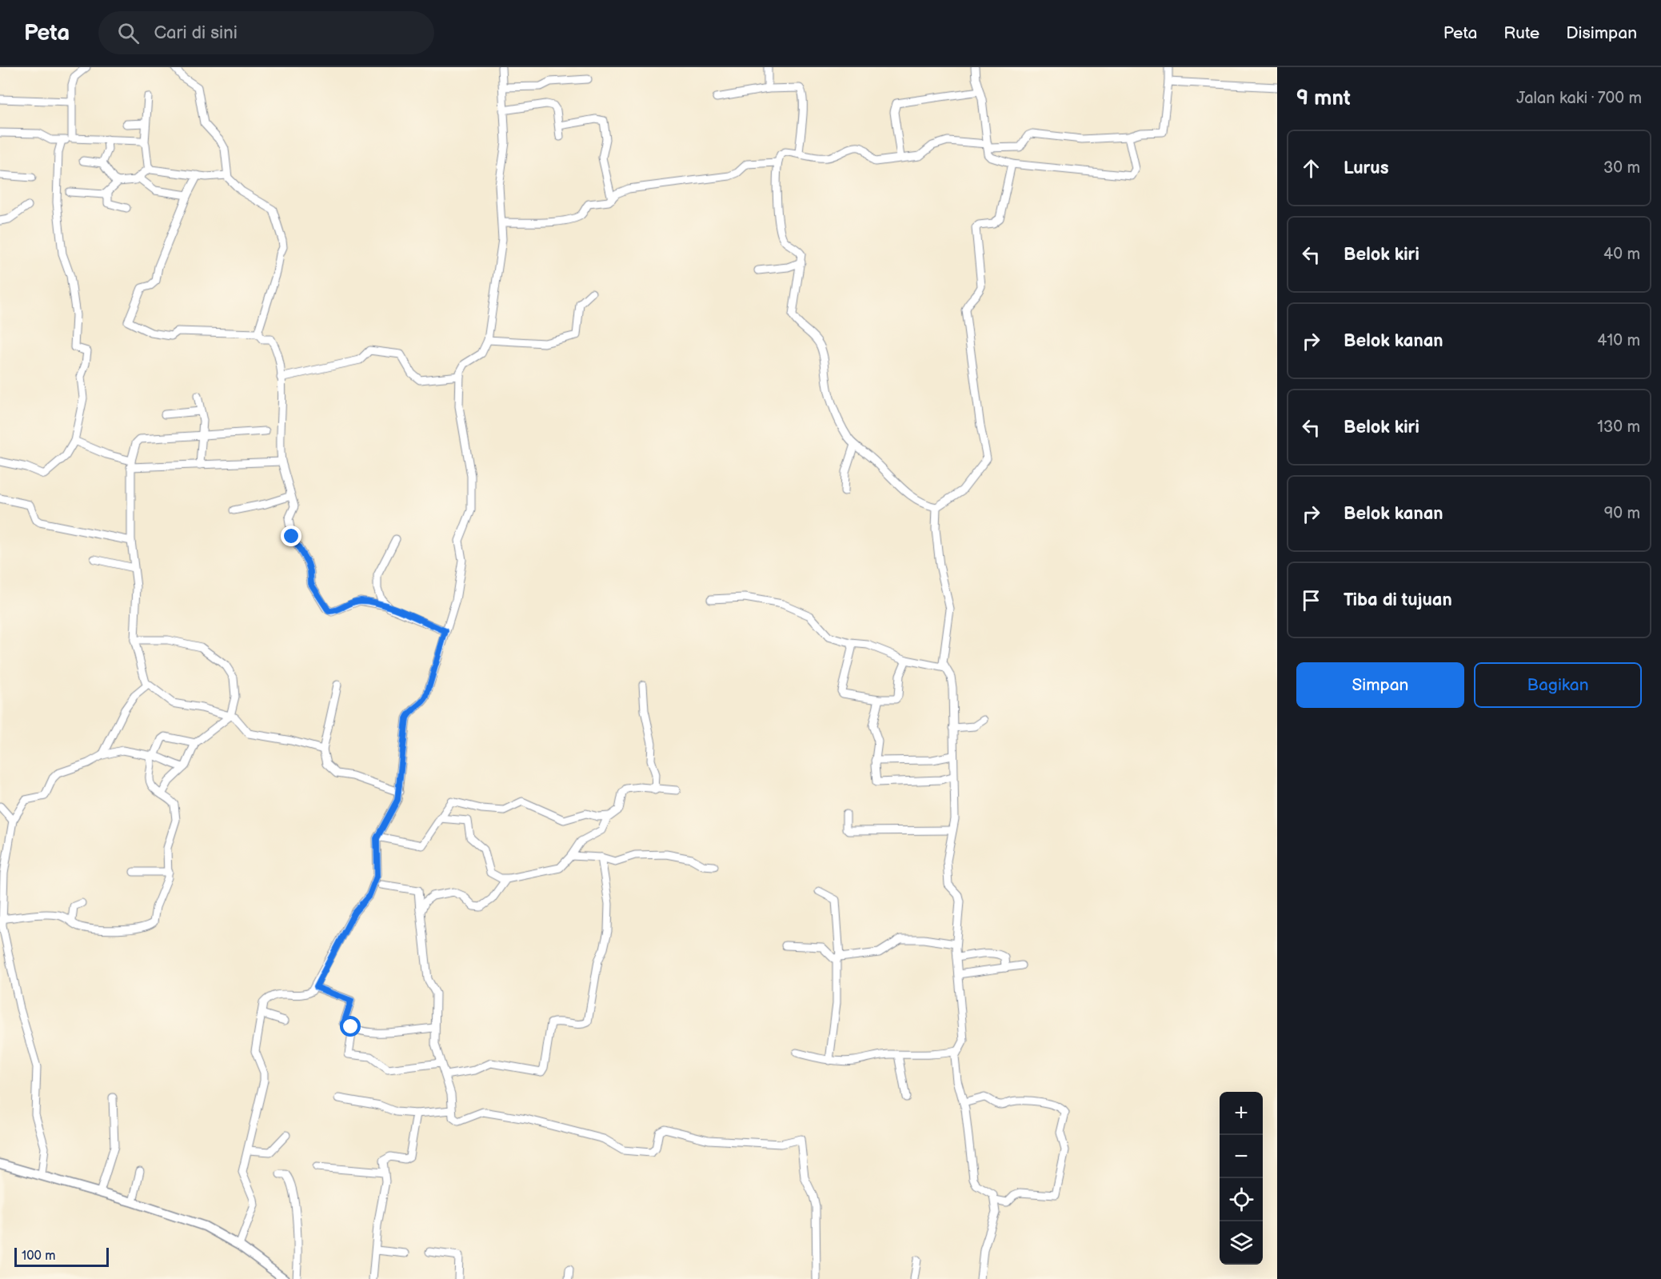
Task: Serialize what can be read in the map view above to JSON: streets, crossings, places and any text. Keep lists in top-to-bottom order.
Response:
{
  "scale_bar": "100 m",
  "page": {
    "header": "Peta",
    "search": "Cari di sini",
    "nav": ["Peta", "Rute", "Disimpan"],
    "heading": ["9 mnt", "Jalan kaki · 700 m"],
    "list": [
      ["Lurus", "30 m"],
      ["Belok kiri", "40 m"],
      ["Belok kanan", "410 m"],
      ["Belok kiri", "130 m"],
      ["Belok kanan", "90 m"],
      "Tiba di tujuan"
    ],
    "buttons": ["Simpan", "Bagikan"],
    "map_buttons": ["+", "−"],
    "scale": "100 m"
  }
}
